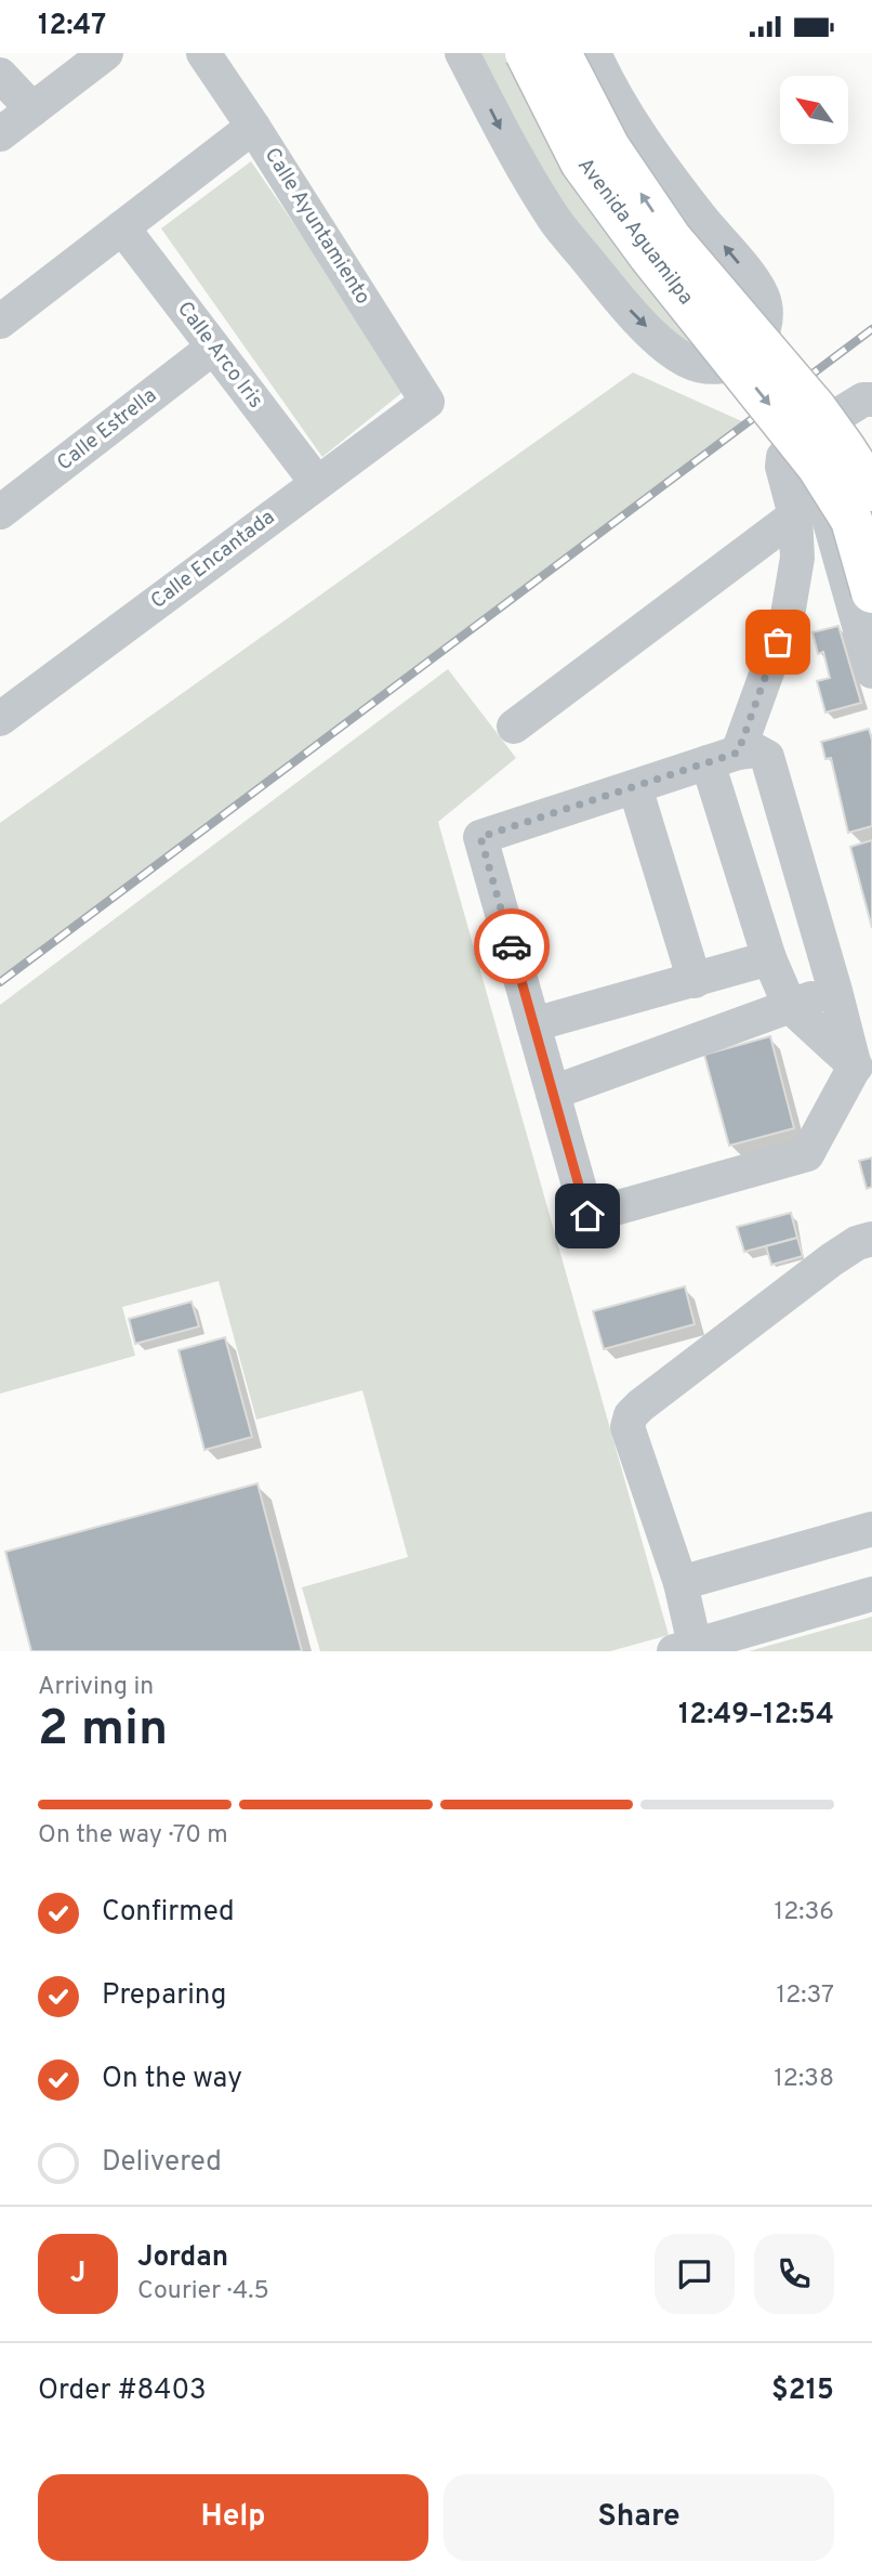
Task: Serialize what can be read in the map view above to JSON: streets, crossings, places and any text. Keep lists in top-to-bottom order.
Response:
{
  "streets": {
    "main road": ["Avenida Aguamilpa"],
    "street": [
      "Calle Ayuntamiento",
      "Calle Arco Iris",
      "Calle Estrella",
      "Calle Encantada"
    ]
  },
  "crossings": [
    ["Calle Ayuntamiento", "Calle Encantada"],
    ["Calle Arco Iris", "Calle Estrella"],
    ["Calle Arco Iris", "Calle Encantada"]
  ],
  "north": "top left",
  "page": {
    "status": "12:47",
    "heading": ["2 min", "Arriving in", "12:49–12:54"],
    "panel": [
      "Jordan",
      "Courier · 4.5",
      "Order #8403",
      "$215"
    ],
    "bar": "On the way · 70 m",
    "list": [
      ["Confirmed", "12:36"],
      ["Preparing", "12:37"],
      ["On the way", "12:38"],
      "Delivered"
    ],
    "round": "J",
    "buttons": ["Help", "Share"]
  }
}
